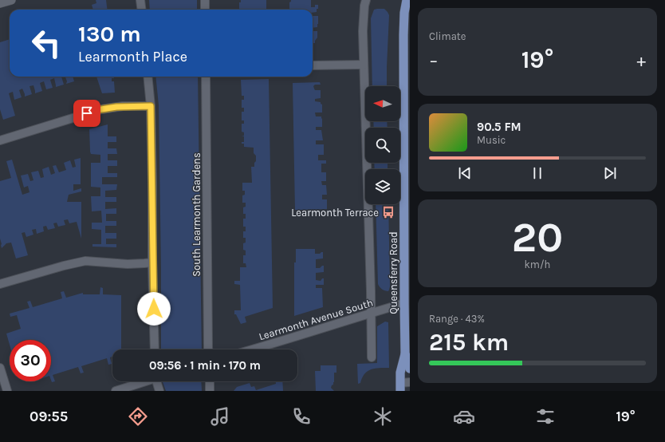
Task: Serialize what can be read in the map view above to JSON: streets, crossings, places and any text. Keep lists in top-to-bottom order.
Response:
{
  "streets": {
    "main road": ["Queensferry Road"],
    "street": ["South Learmonth Gardens", "Learmonth Avenue South"]
  },
  "crossings": [
    ["Queensferry Road", "Learmonth Avenue South"]
  ],
  "places": {
    "bus stop": ["Learmonth Terrace"]
  },
  "north": "left",
  "page": {
    "tile": [
      "Climate",
      ["20", "km/h"],
      ["Range · 43%", "215 km"]
    ],
    "turn": ["130 m", "Learmonth Place"],
    "heat": ["−", "19°", "+"],
    "song": ["90.5 FM", "Music"],
    "limit": "30",
    "trip": "09:56 · 1 min · 170 m",
    "tabs": ["09:55", "19°"]
  }
}
